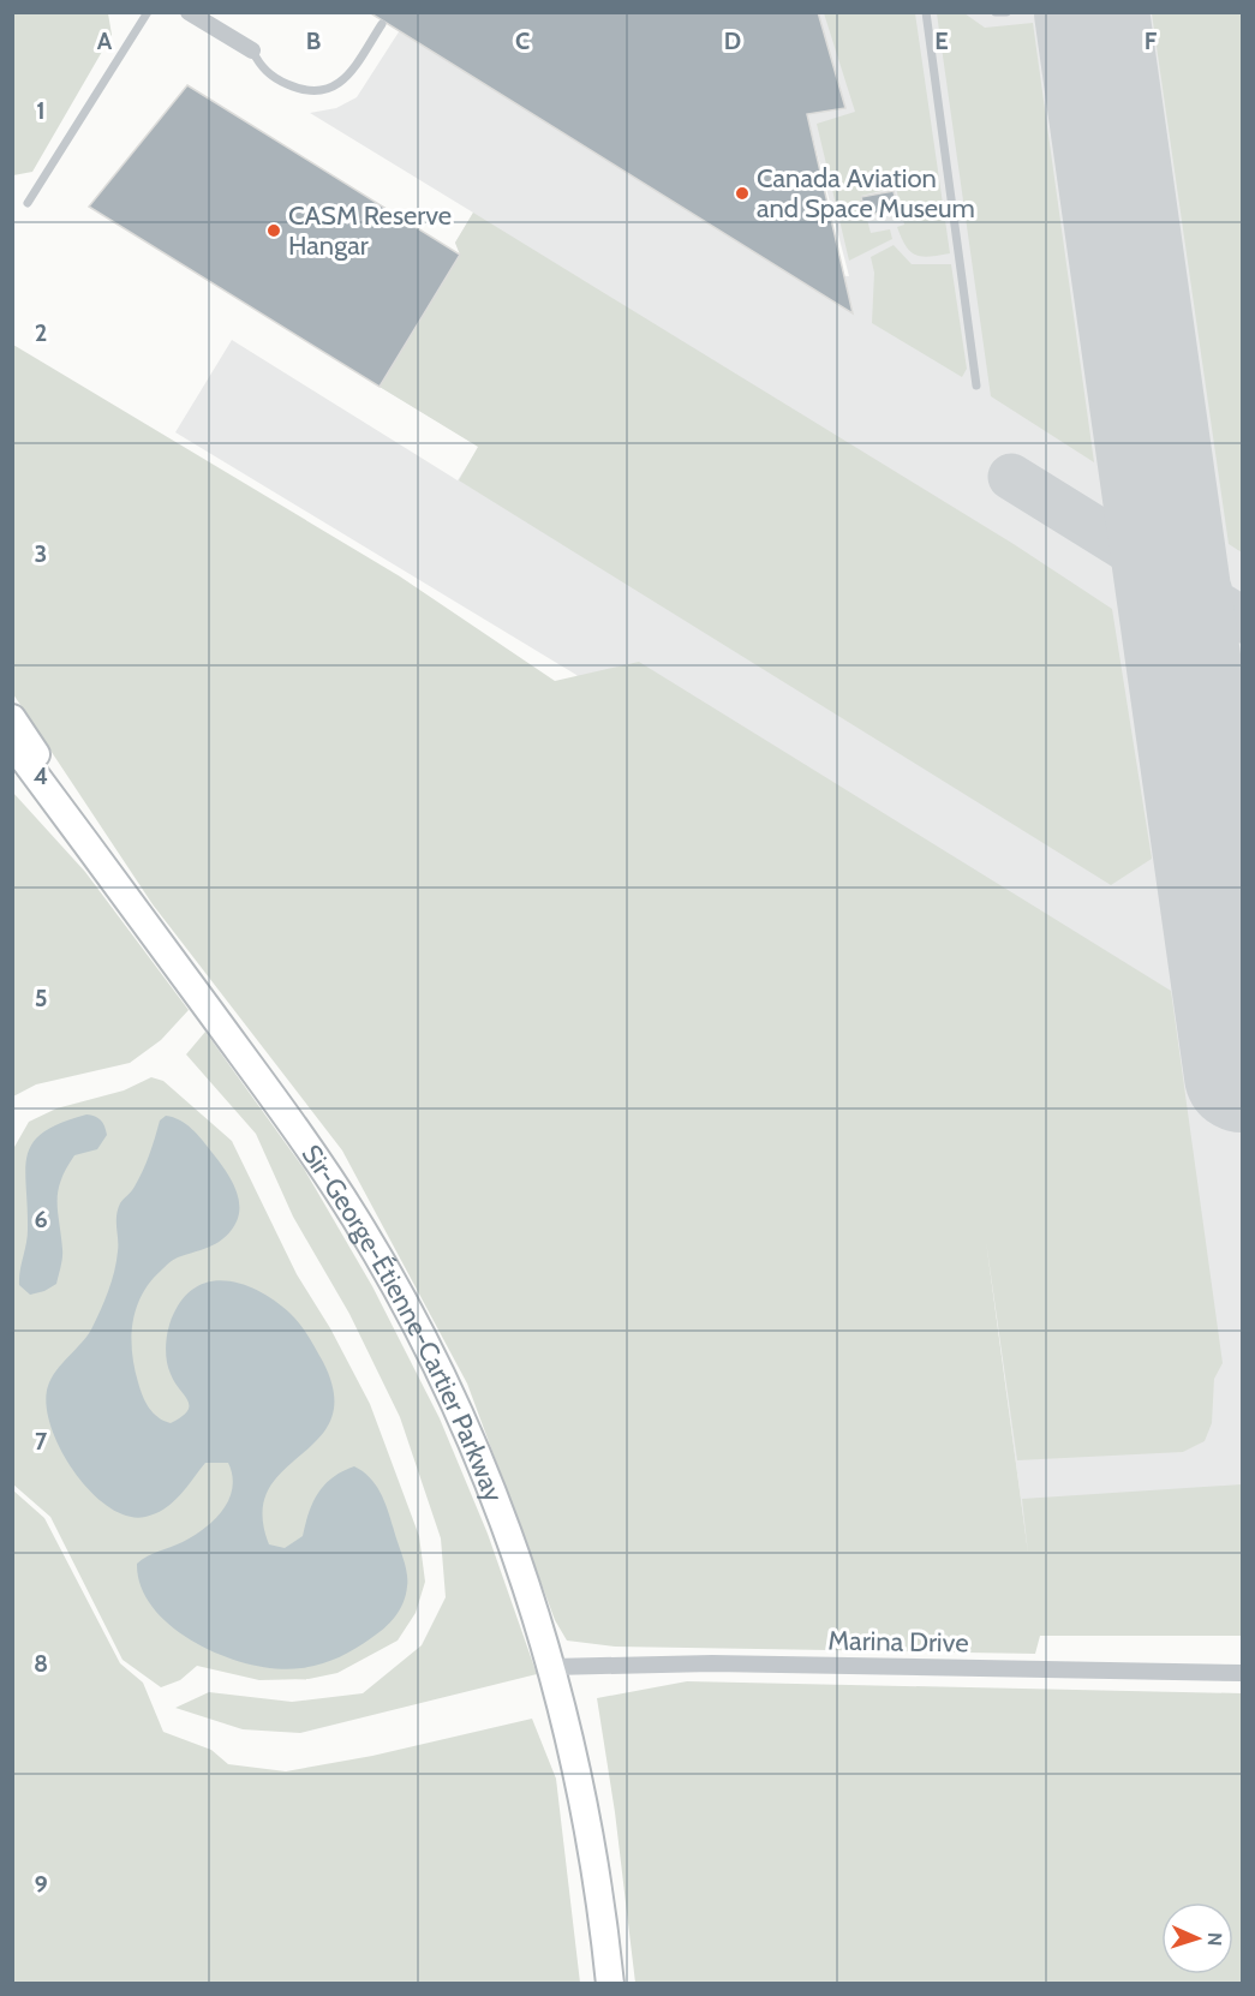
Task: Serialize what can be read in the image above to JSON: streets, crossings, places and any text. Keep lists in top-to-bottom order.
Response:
{
  "streets": {
    "main road": ["Sir-George-Étienne-Cartier Parkway"],
    "street": ["Marina Drive"]
  },
  "crossings": [
    ["Sir-George-Étienne-Cartier Parkway", "Marina Drive"]
  ],
  "places": ["Canada Aviation and Space Museum", "CASM Reserve Hangar"],
  "north": "right",
  "grid": {
    "columns": [
      "A",
      "B",
      "C",
      "D",
      "E",
      "F"
    ],
    "rows": [
      "1",
      "2",
      "3",
      "4",
      "5",
      "6",
      "7",
      "8",
      "9"
    ]
  }
}
